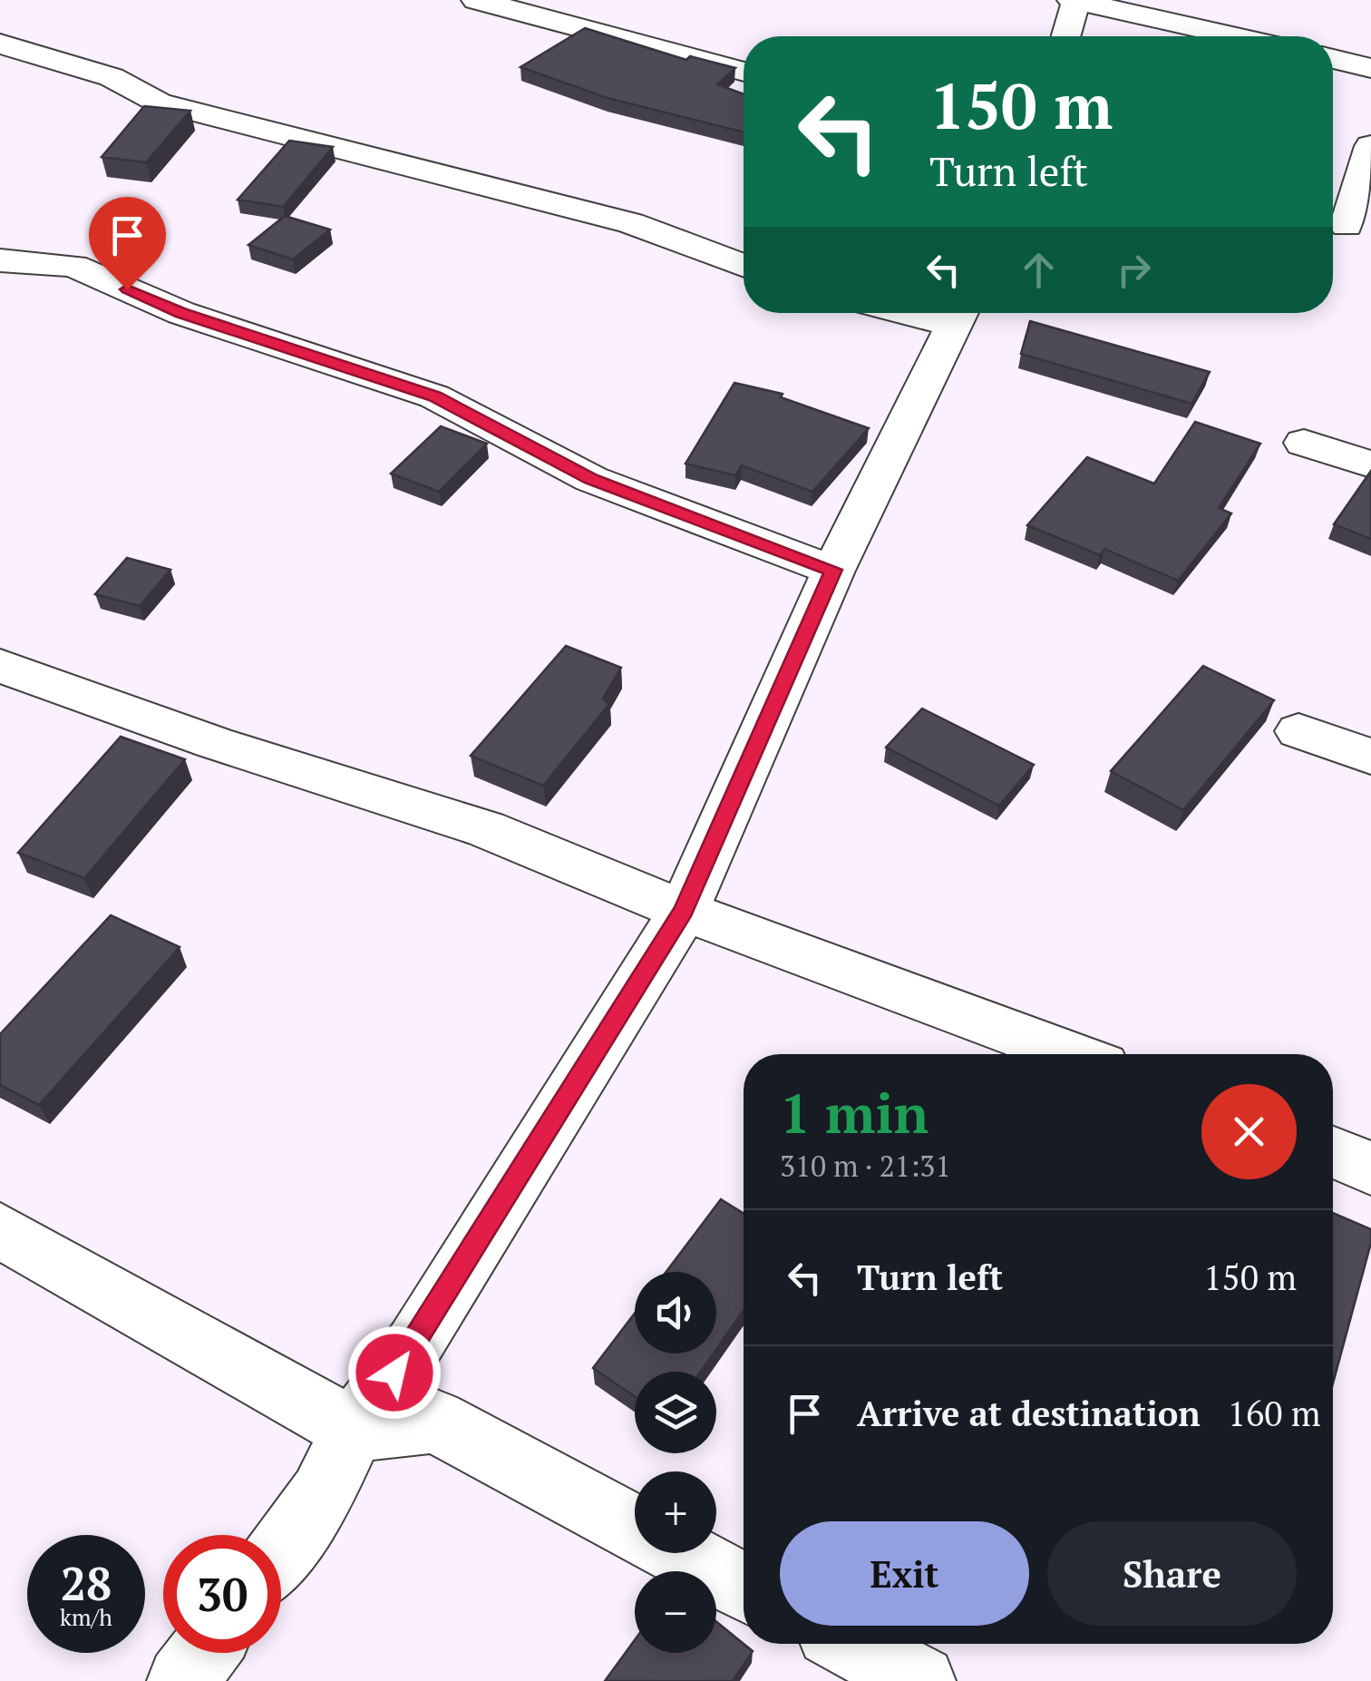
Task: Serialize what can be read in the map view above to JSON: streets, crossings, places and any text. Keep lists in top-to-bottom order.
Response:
{
  "page": {
    "turn": ["150 m", "Turn left"],
    "heading": ["1 min", "310 m · 21:31"],
    "list": [
      {
        "name": "Turn left",
        "value": "150 m"
      },
      {
        "name": "Arrive at destination",
        "value": "160 m"
      }
    ],
    "map_buttons": ["+", "−"],
    "buttons": ["Exit", "Share"],
    "speed": "28 km/h",
    "limit": "30"
  }
}
